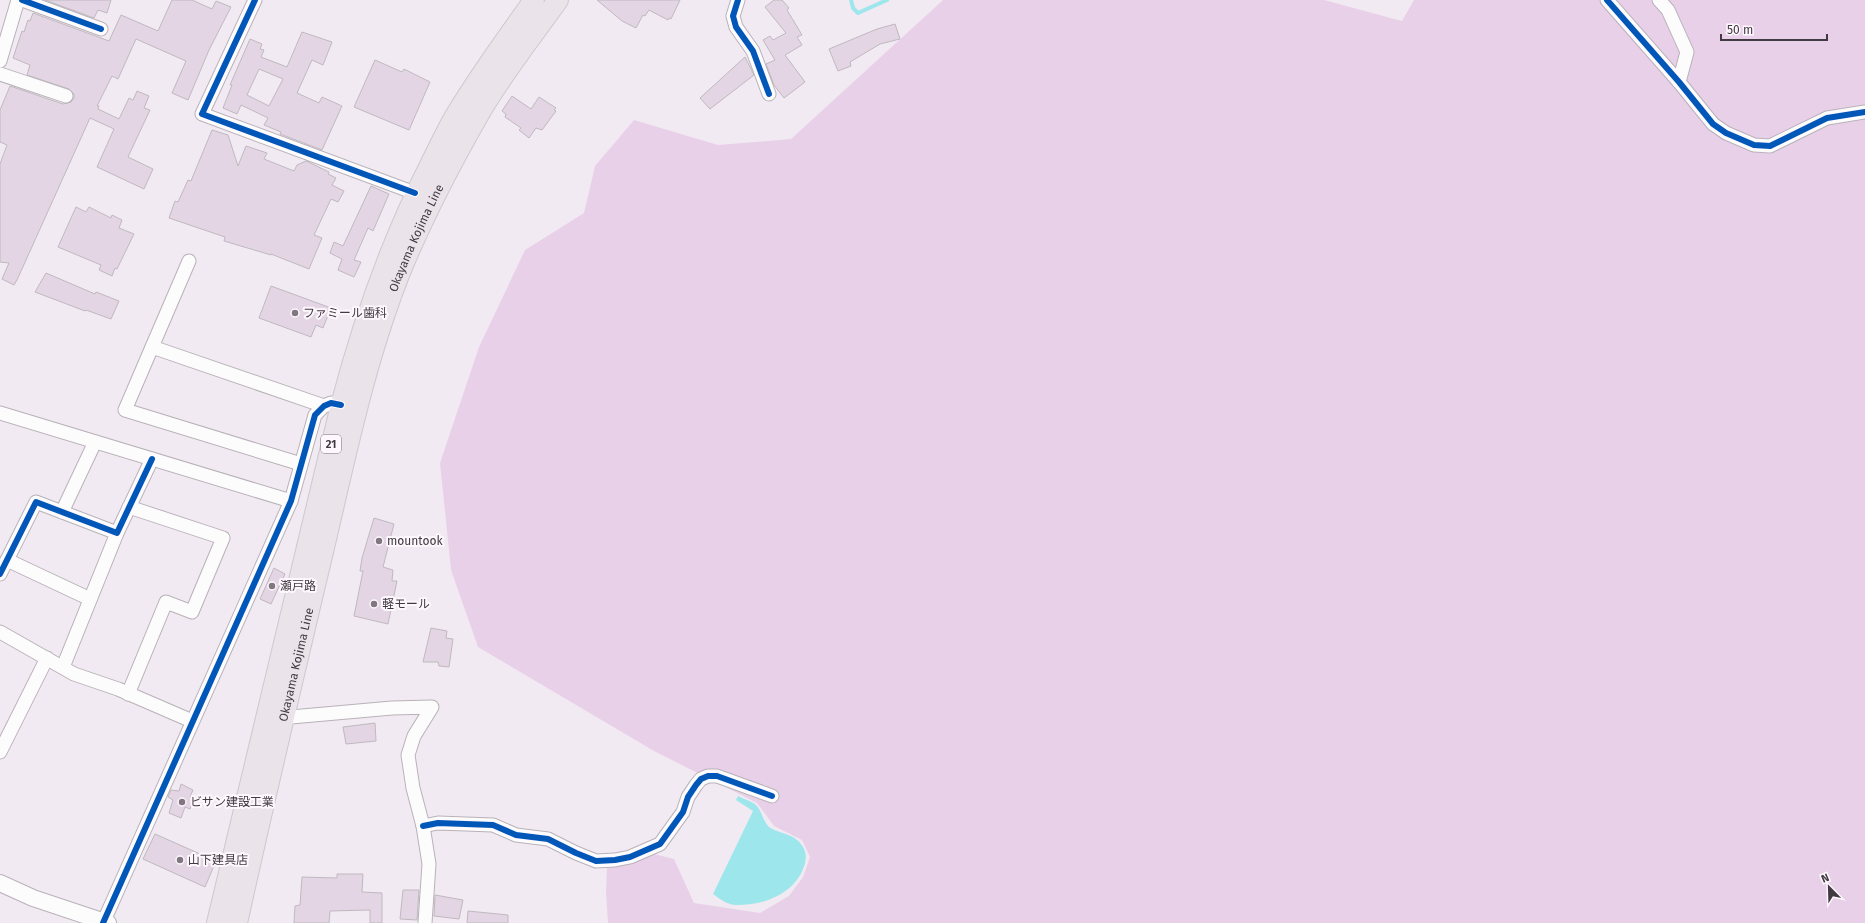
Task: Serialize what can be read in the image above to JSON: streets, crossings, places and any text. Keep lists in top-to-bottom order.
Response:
{
  "streets": {
    "main road": ["Okayama Kojima Line", "21"]
  },
  "places": [
    "ファミール歯科",
    "mountook",
    "瀬戸路",
    "軽モール",
    "ビサン建設工業",
    "山下建具店"
  ],
  "scale_bar": "50 m",
  "north": "top left"
}
